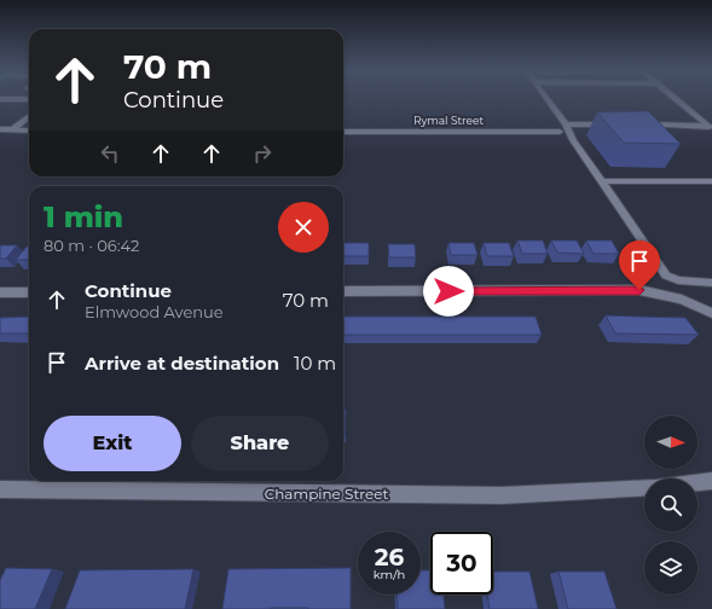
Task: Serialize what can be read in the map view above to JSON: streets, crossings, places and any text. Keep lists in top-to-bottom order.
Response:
{
  "streets": {
    "street": ["Rymal Street", "Champine Street"]
  },
  "north": "right",
  "page": {
    "turn": ["70 m", "Continue"],
    "heading": ["1 min", "80 m · 06:42"],
    "list": [
      {
        "name": "Continue",
        "note": "Elmwood Avenue",
        "value": "70 m"
      },
      {
        "name": "Arrive at destination",
        "value": "10 m"
      }
    ],
    "buttons": ["Exit", "Share"],
    "speed": "26 km/h",
    "limit": "30"
  }
}
